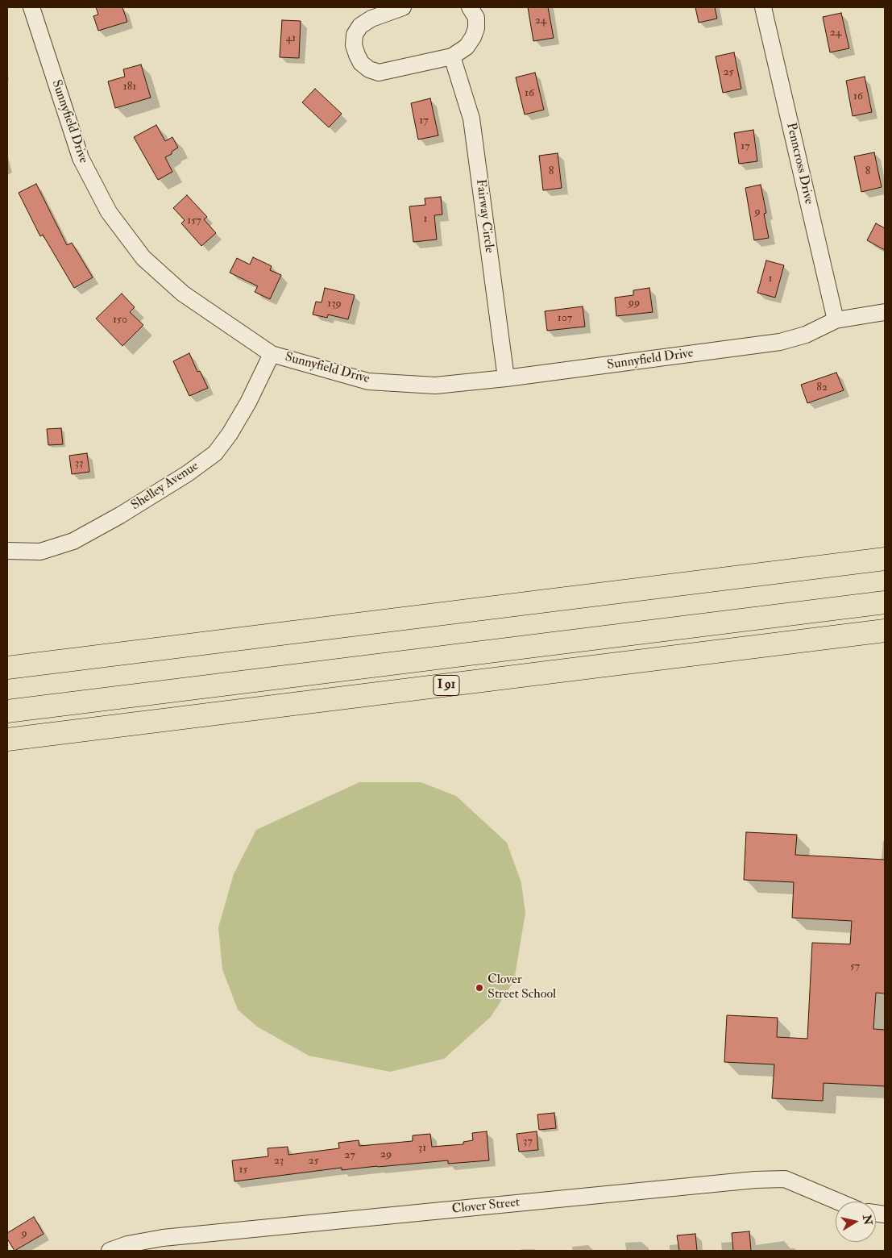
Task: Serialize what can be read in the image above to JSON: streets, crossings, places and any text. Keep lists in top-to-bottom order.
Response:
{
  "streets": {
    "highway": ["I 91"],
    "street": [
      "Sunnyfield Drive",
      "Penncross Drive",
      "Fairway Circle",
      "Shelley Avenue",
      "Clover Street"
    ]
  },
  "crossings": [
    ["Sunnyfield Drive", "Penncross Drive"],
    ["Sunnyfield Drive", "Fairway Circle"],
    ["Sunnyfield Drive", "Shelley Avenue"]
  ],
  "places": ["Clover Street School"],
  "house_numbers": [
    "24",
    "24",
    "41",
    "25",
    "181",
    "16",
    "16",
    "17",
    "17",
    "8",
    "8",
    "9",
    "1",
    "157",
    "1",
    "99",
    "139",
    "107",
    "150",
    "82",
    "33",
    "57",
    "37",
    "31",
    "29",
    "27",
    "23",
    "25",
    "15",
    "9"
  ],
  "north": "right"
}
